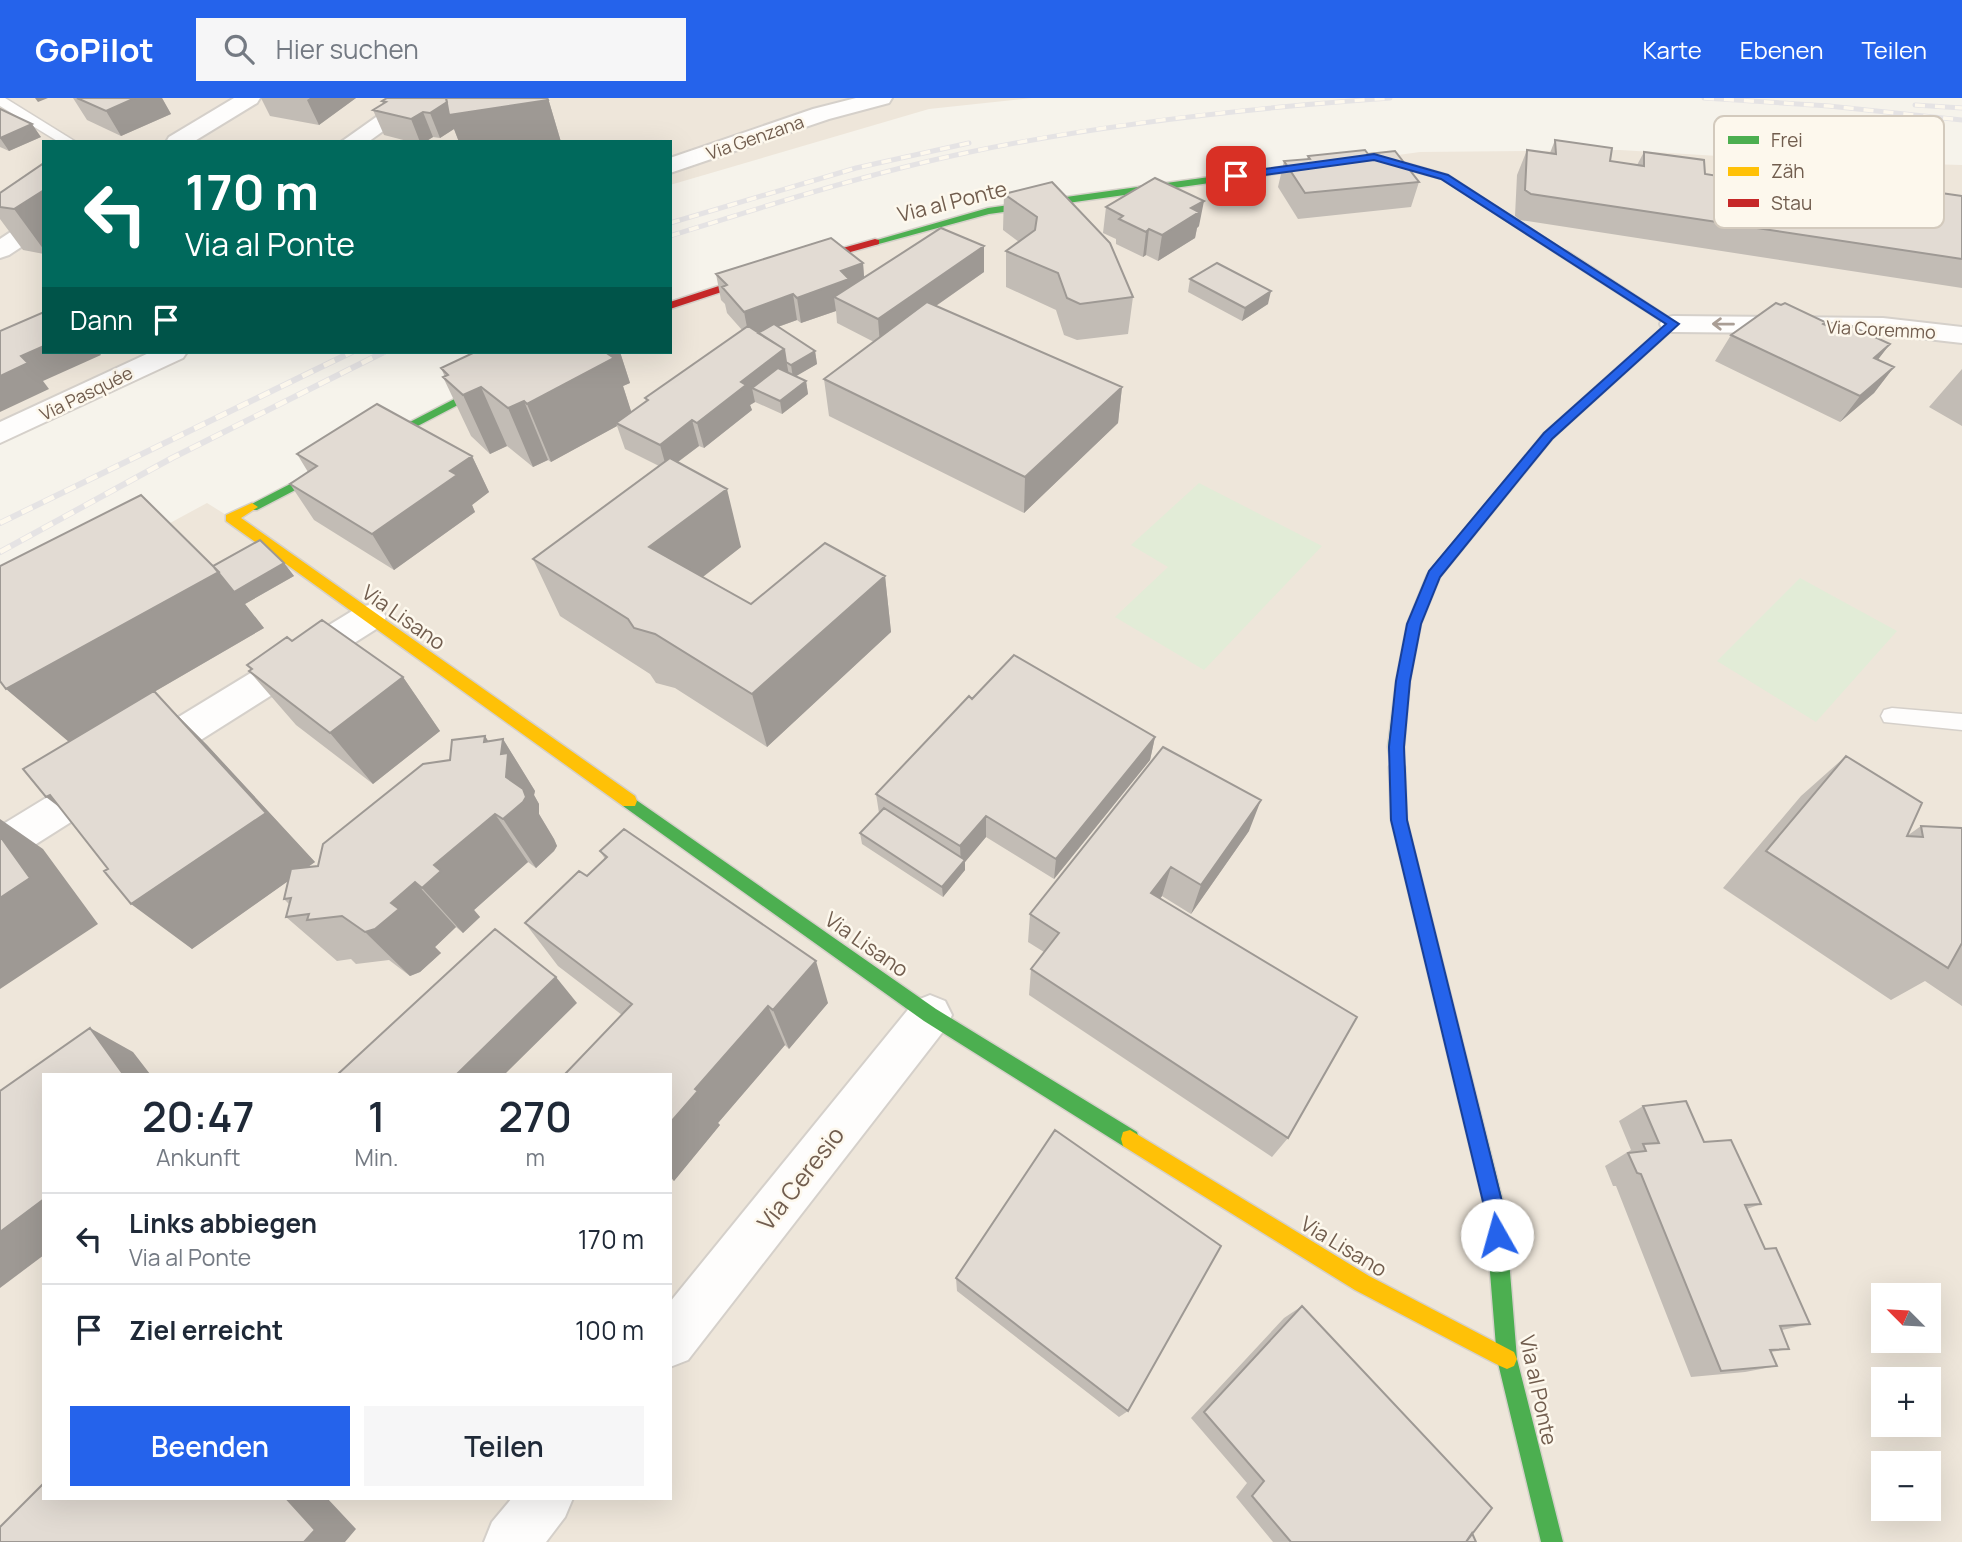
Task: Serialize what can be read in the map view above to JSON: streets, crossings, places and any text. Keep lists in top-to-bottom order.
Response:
{
  "streets": {
    "street": [
      "Via Genzana",
      "Via al Ponte",
      "Via Coremmo",
      "Via Pasquée",
      "Via Lisano",
      "Via Ceresio"
    ]
  },
  "crossings": [
    ["Via al Ponte", "Via Coremmo"],
    ["Via al Ponte", "Via Lisano"],
    ["Via Lisano", "Via Ceresio"]
  ],
  "one_way": ["Via Coremmo"],
  "legend": ["Frei", "Zäh", "Stau"],
  "north": "top left",
  "page": {
    "header": "GoPilot",
    "search": "Hier suchen",
    "nav": ["Karte", "Ebenen", "Teilen"],
    "turn": ["170 m", "Via al Ponte"],
    "then": "Dann",
    "eta": [
      "20:47",
      "Ankunft",
      "1",
      "Min.",
      "270",
      "m"
    ],
    "list": [
      {
        "name": "Links abbiegen",
        "note": "Via al Ponte",
        "value": "170 m"
      },
      {
        "name": "Ziel erreicht",
        "value": "100 m"
      }
    ],
    "map_buttons": ["+", "−"],
    "buttons": ["Beenden", "Teilen"]
  }
}
